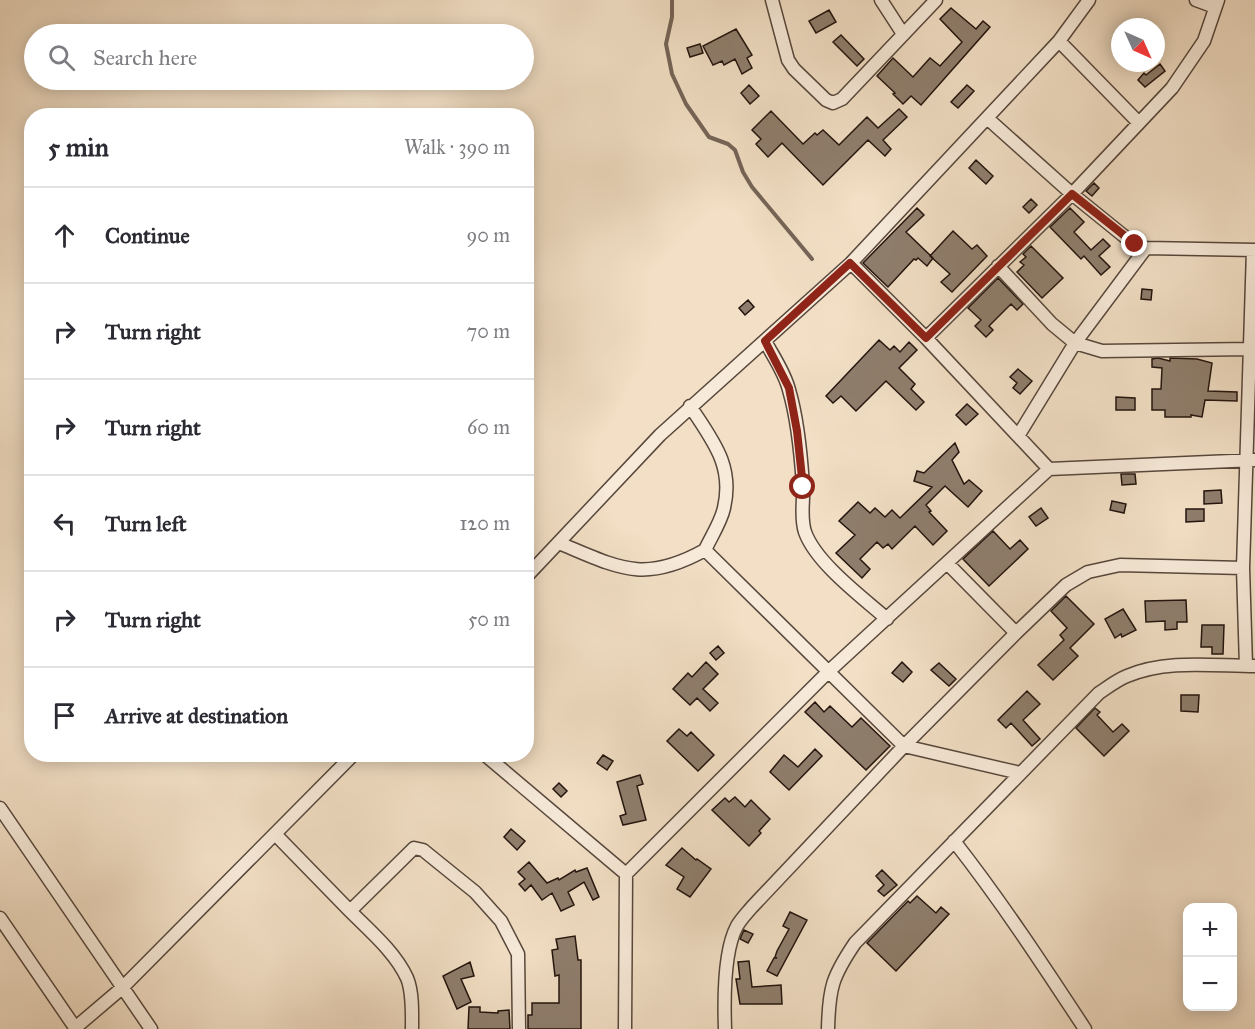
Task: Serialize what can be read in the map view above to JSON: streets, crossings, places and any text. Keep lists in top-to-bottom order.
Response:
{
  "north": "bottom right",
  "page": {
    "search": "Search here",
    "heading": ["5 min", "Walk · 390 m"],
    "list": [
      ["Continue", "90 m"],
      ["Turn right", "70 m"],
      ["Turn right", "60 m"],
      ["Turn left", "120 m"],
      ["Turn right", "50 m"],
      "Arrive at destination"
    ],
    "map_buttons": ["+", "−"]
  }
}
